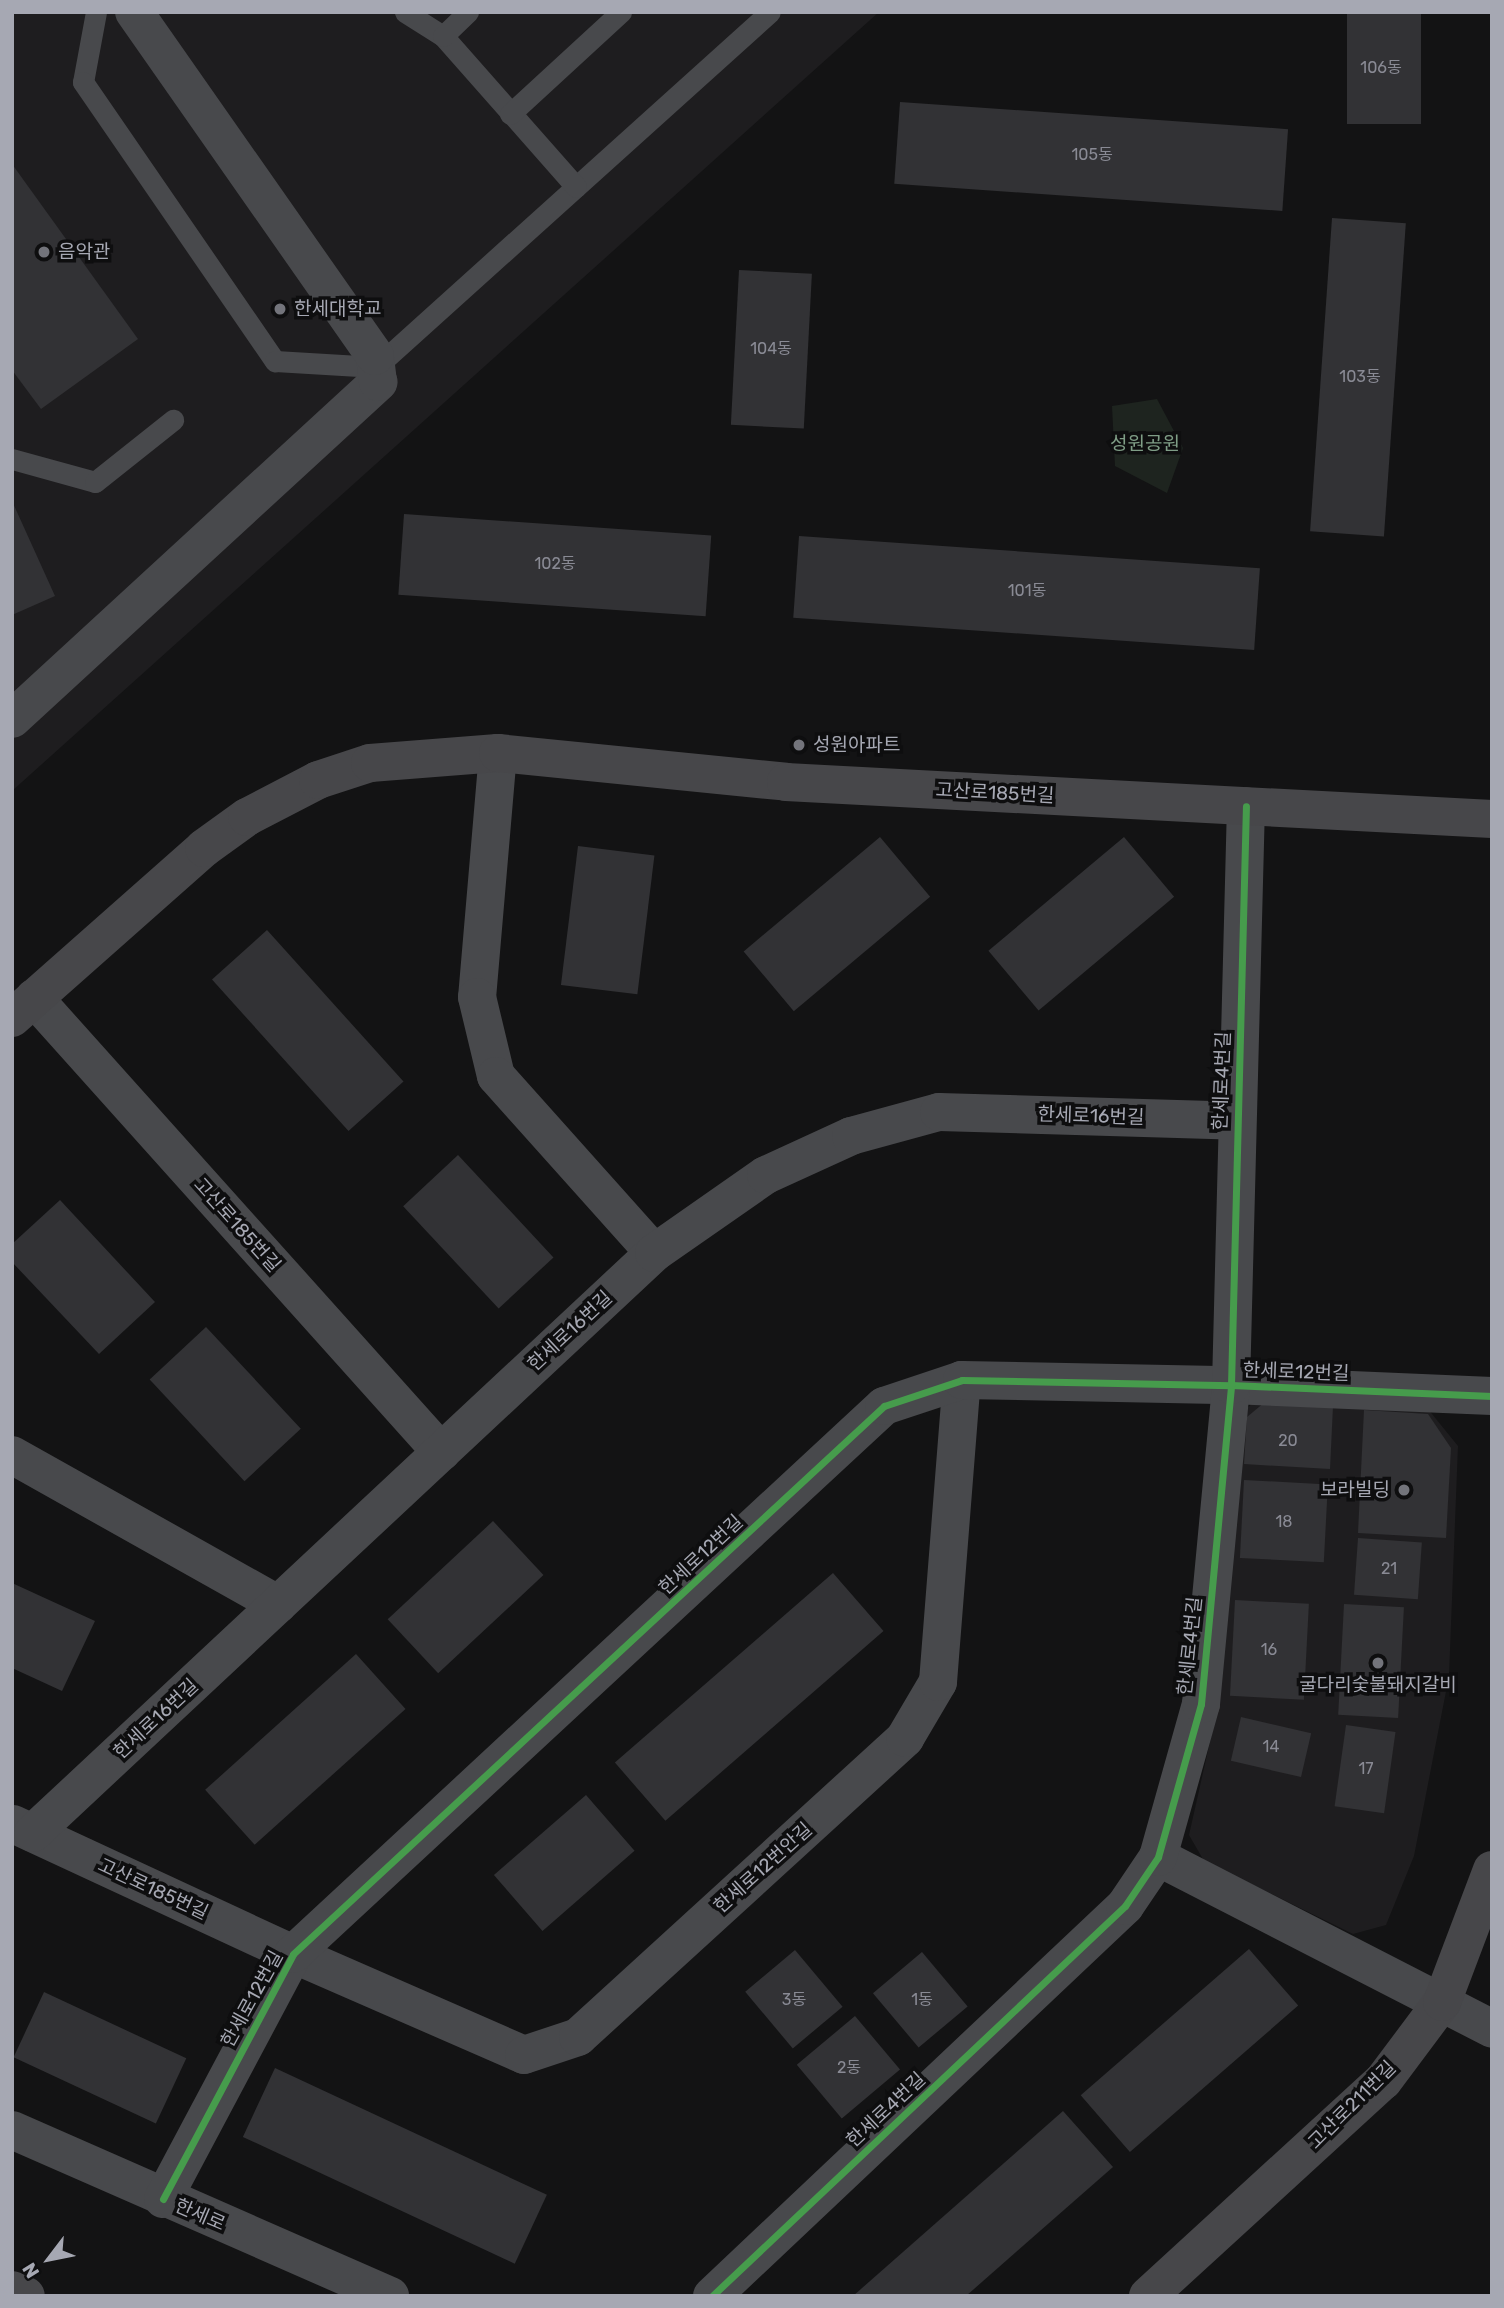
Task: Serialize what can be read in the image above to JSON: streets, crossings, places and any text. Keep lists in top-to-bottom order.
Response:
{
  "streets": {
    "street": [
      "고산로185번길",
      "한세로4번길",
      "한세로16번길",
      "한세로12번길",
      "한세로12번안길",
      "고산로211번길",
      "한세로"
    ]
  },
  "crossings": [
    ["고산로185번길", "한세로4번길"],
    ["고산로185번길", "한세로16번길"],
    ["고산로185번길", "한세로12번길"],
    ["고산로185번길", "한세로12번안길"],
    ["한세로4번길", "한세로16번길"],
    ["한세로4번길", "한세로12번길"],
    ["한세로12번길", "한세로12번안길"],
    ["한세로12번길", "한세로"]
  ],
  "parks": ["성원공원"],
  "places": [
    "음악관",
    "한세대학교",
    "성원아파트",
    "보라빌딩",
    "굴다리숯불돼지갈비"
  ],
  "house_numbers": [
    "106동",
    "105동",
    "104동",
    "103동",
    "102동",
    "101동",
    "20",
    "18",
    "21",
    "16",
    "14",
    "17",
    "3동",
    "1동",
    "2동"
  ],
  "north": "bottom left"
}
